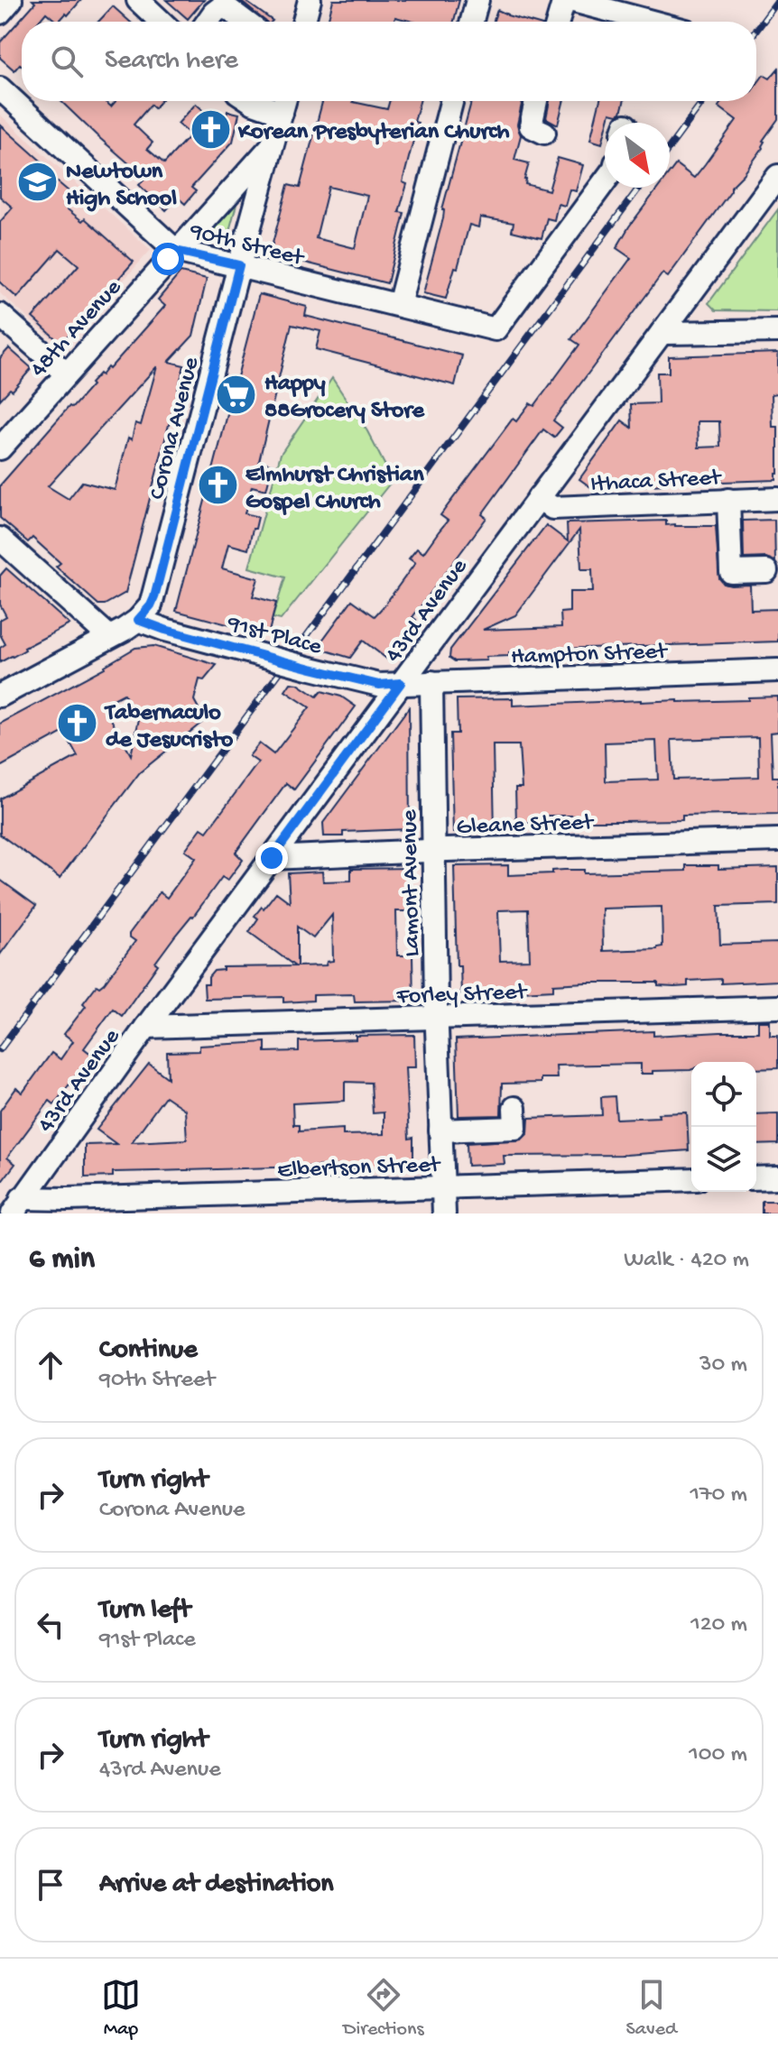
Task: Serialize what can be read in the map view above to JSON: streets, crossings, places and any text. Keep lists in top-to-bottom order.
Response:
{
  "streets": {
    "street": [
      "90th Street",
      "48th Avenue",
      "Corona Avenue",
      "Ithaca Street",
      "43rd Avenue",
      "91st Place",
      "Hampton Street",
      "Gleane Street",
      "Lamont Avenue",
      "Forley Street",
      "Elbertson Street"
    ]
  },
  "crossings": [
    ["90th Street", "48th Avenue"],
    ["90th Street", "Corona Avenue"],
    ["48th Avenue", "Corona Avenue"],
    ["Corona Avenue", "91st Place"],
    ["Ithaca Street", "43rd Avenue"],
    ["43rd Avenue", "91st Place"],
    ["43rd Avenue", "Hampton Street"],
    ["43rd Avenue", "Gleane Street"],
    ["43rd Avenue", "Forley Street"],
    ["43rd Avenue", "Elbertson Street"],
    ["91st Place", "Hampton Street"],
    ["Hampton Street", "Lamont Avenue"],
    ["Gleane Street", "Lamont Avenue"],
    ["Lamont Avenue", "Forley Street"],
    ["Lamont Avenue", "Elbertson Street"]
  ],
  "places": {
    "church": ["Korean Presbyterian Church", "Elmhurst Christian Gospel Church", "Tabernaculo de Jesucristo"],
    "school or university": ["Newtown High School"],
    "supermarket": ["Happy 88Grocery Store"]
  },
  "north": "bottom right",
  "page": {
    "search": "Search here",
    "heading": ["6 min", "Walk · 420 m"],
    "list": [
      ["Continue", "90th Street", "30 m"],
      ["Turn right", "Corona Avenue", "170 m"],
      ["Turn left", "91st Place", "120 m"],
      ["Turn right", "43rd Avenue", "100 m"],
      "Arrive at destination"
    ],
    "nav": ["Map", "Directions", "Saved"]
  }
}
